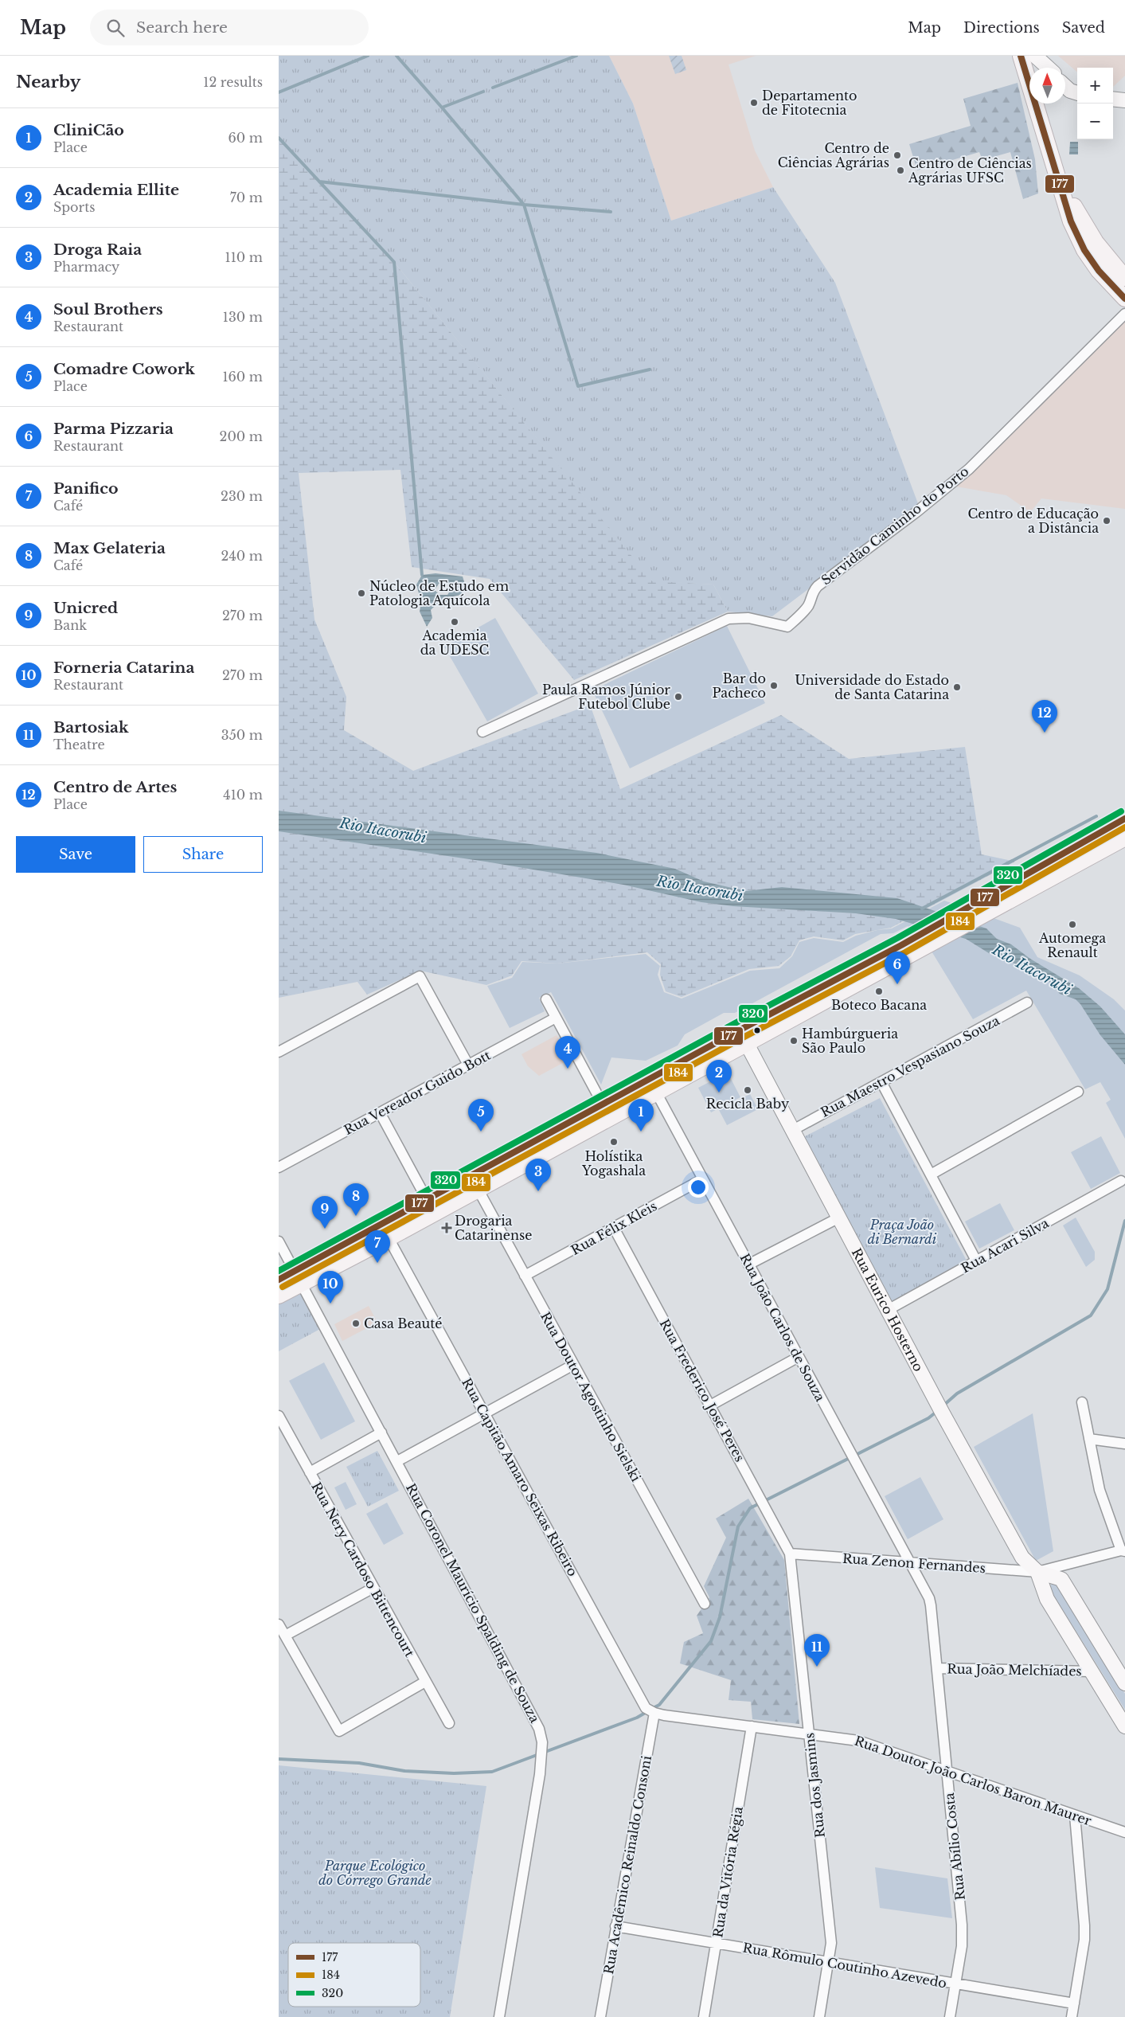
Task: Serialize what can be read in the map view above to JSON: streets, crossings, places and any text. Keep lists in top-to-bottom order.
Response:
{
  "streets": {
    "street": [
      "Servidão Caminho do Porto",
      "Rua Maestro Vespasiano Souza",
      "Rua Vereador Guido Bott",
      "Rua Félix Kleis",
      "Rua Acari Silva",
      "Rua Eurico Hosterno",
      "Rua João Carlos de Souza",
      "Rua Frederico José Peres",
      "Rua Doutor Agostinho Sielski",
      "Rua Capitão Amaro Seixas Ribeiro",
      "Rua Zenon Fernandes",
      "Rua Nery Cardoso Bittencourt",
      "Rua Coronel Maurício Spalding de Souza",
      "Rua João Melchíades",
      "Rua Doutor João Carlos Baron Maurer",
      "Rua dos Jasmins",
      "Rua Abílio Costa",
      "Rua Acadêmico Reinaldo Consoni",
      "Rua da Vitória Régia",
      "Rua Rômulo Coutinho Azevedo"
    ]
  },
  "crossings": [
    ["Rua Maestro Vespasiano Souza", "Rua Eurico Hosterno"],
    ["Rua Félix Kleis", "Rua João Carlos de Souza"],
    ["Rua Félix Kleis", "Rua Frederico José Peres"],
    ["Rua Félix Kleis", "Rua Doutor Agostinho Sielski"],
    ["Rua Acari Silva", "Rua Eurico Hosterno"],
    ["Rua Eurico Hosterno", "Rua Zenon Fernandes"],
    ["Rua João Carlos de Souza", "Rua Zenon Fernandes"],
    ["Rua João Carlos de Souza", "Rua Abílio Costa"],
    ["Rua Frederico José Peres", "Rua Zenon Fernandes"],
    ["Rua Frederico José Peres", "Rua dos Jasmins"],
    ["Rua Capitão Amaro Seixas Ribeiro", "Rua Doutor João Carlos Baron Maurer"],
    ["Rua Capitão Amaro Seixas Ribeiro", "Rua Acadêmico Reinaldo Consoni"],
    ["Rua Zenon Fernandes", "Rua dos Jasmins"],
    ["Rua Zenon Fernandes", "Rua Abílio Costa"],
    ["Rua João Melchíades", "Rua Abílio Costa"],
    ["Rua Doutor João Carlos Baron Maurer", "Rua dos Jasmins"],
    ["Rua Doutor João Carlos Baron Maurer", "Rua Abílio Costa"],
    ["Rua Doutor João Carlos Baron Maurer", "Rua Acadêmico Reinaldo Consoni"],
    ["Rua Doutor João Carlos Baron Maurer", "Rua da Vitória Régia"],
    ["Rua dos Jasmins", "Rua Rômulo Coutinho Azevedo"],
    ["Rua Abílio Costa", "Rua Rômulo Coutinho Azevedo"],
    ["Rua Acadêmico Reinaldo Consoni", "Rua Rômulo Coutinho Azevedo"],
    ["Rua da Vitória Régia", "Rua Rômulo Coutinho Azevedo"]
  ],
  "water": ["Rio Itacorubi"],
  "parks": ["Praça João di Bernardi", "Parque Ecológico do Córrego Grande"],
  "places": {
    "other": [
      "Departamento de Fitotecnia",
      "Centro de Ciências Agrárias",
      "Centro de Ciências Agrárias UFSC",
      "Centro de Educação a Distância",
      "Núcleo de Estudo em Patologia Aquícola",
      "Academia da UDESC",
      "Bar do Pacheco",
      "Universidade do Estado de Santa Catarina",
      "Paula Ramos Júnior Futebol Clube",
      "Automega Renault",
      "Boteco Bacana",
      "Hambúrgueria São Paulo",
      "Recicla Baby",
      "Holístika Yogashala",
      "Casa Beauté"
    ],
    "health": ["Drogaria Catarinense"]
  },
  "lines": ["transit line 177", "transit line 320", "transit line 184"],
  "legend": ["177", "184", "320"],
  "north": "top",
  "page": {
    "header": "Map",
    "search": "Search here",
    "nav": ["Map", "Directions", "Saved"],
    "heading": ["Nearby", "12 results"],
    "map_buttons": ["+", "−"],
    "list": [
      {
        "mark": "1",
        "name": "CliniCão",
        "note": "Place",
        "value": "60 m"
      },
      {
        "mark": "2",
        "name": "Academia Ellite",
        "note": "Sports",
        "value": "70 m"
      },
      {
        "mark": "3",
        "name": "Droga Raia",
        "note": "Pharmacy",
        "value": "110 m"
      },
      {
        "mark": "4",
        "name": "Soul Brothers",
        "note": "Restaurant",
        "value": "130 m"
      },
      {
        "mark": "5",
        "name": "Comadre Cowork",
        "note": "Place",
        "value": "160 m"
      },
      {
        "mark": "6",
        "name": "Parma Pizzaria",
        "note": "Restaurant",
        "value": "200 m"
      },
      {
        "mark": "7",
        "name": "Panifico",
        "note": "Café",
        "value": "230 m"
      },
      {
        "mark": "8",
        "name": "Max Gelateria",
        "note": "Café",
        "value": "240 m"
      },
      {
        "mark": "9",
        "name": "Unicred",
        "note": "Bank",
        "value": "270 m"
      },
      {
        "mark": "10",
        "name": "Forneria Catarina",
        "note": "Restaurant",
        "value": "270 m"
      },
      {
        "mark": "11",
        "name": "Bartosiak",
        "note": "Theatre",
        "value": "350 m"
      },
      {
        "mark": "12",
        "name": "Centro de Artes",
        "note": "Place",
        "value": "410 m"
      }
    ],
    "pins": [
      "12",
      "6",
      "4",
      "2",
      "1",
      "5",
      "3",
      "8",
      "9",
      "7",
      "10",
      "11"
    ],
    "buttons": ["Save", "Share"]
  }
}
